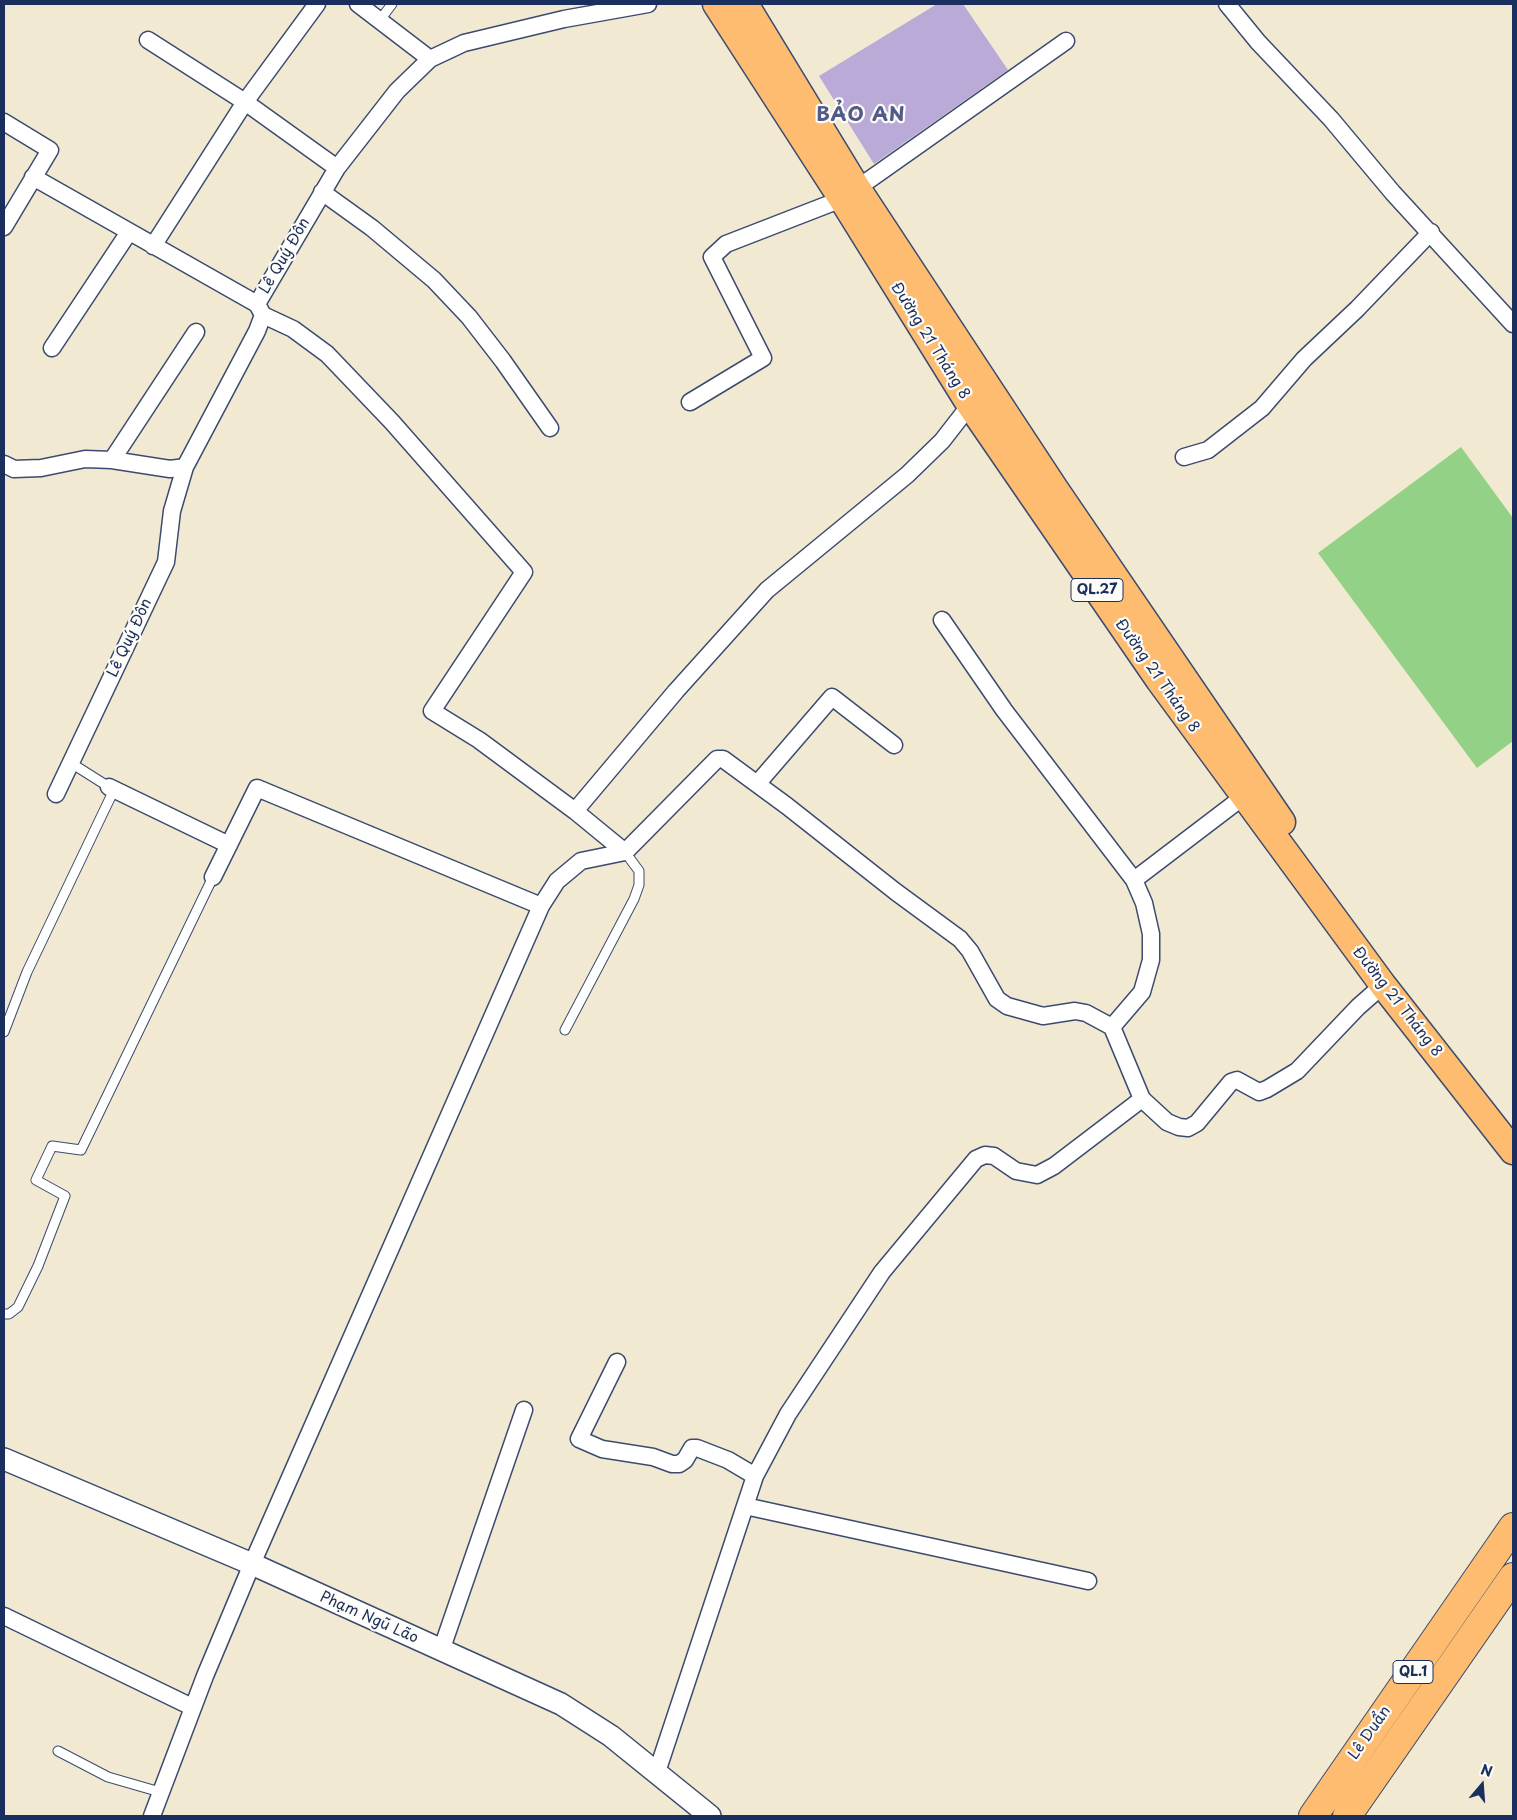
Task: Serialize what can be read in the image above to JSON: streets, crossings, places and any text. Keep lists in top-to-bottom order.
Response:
{
  "streets": {
    "highway": ["QL.1", "Lê Duẩn"],
    "main road": ["Đường 21 Tháng 8", "QL.27"],
    "street": ["Lê Quý Đôn", "Phạm Ngũ Lão"]
  },
  "districts": ["BẢO AN"],
  "north": "top"
}
